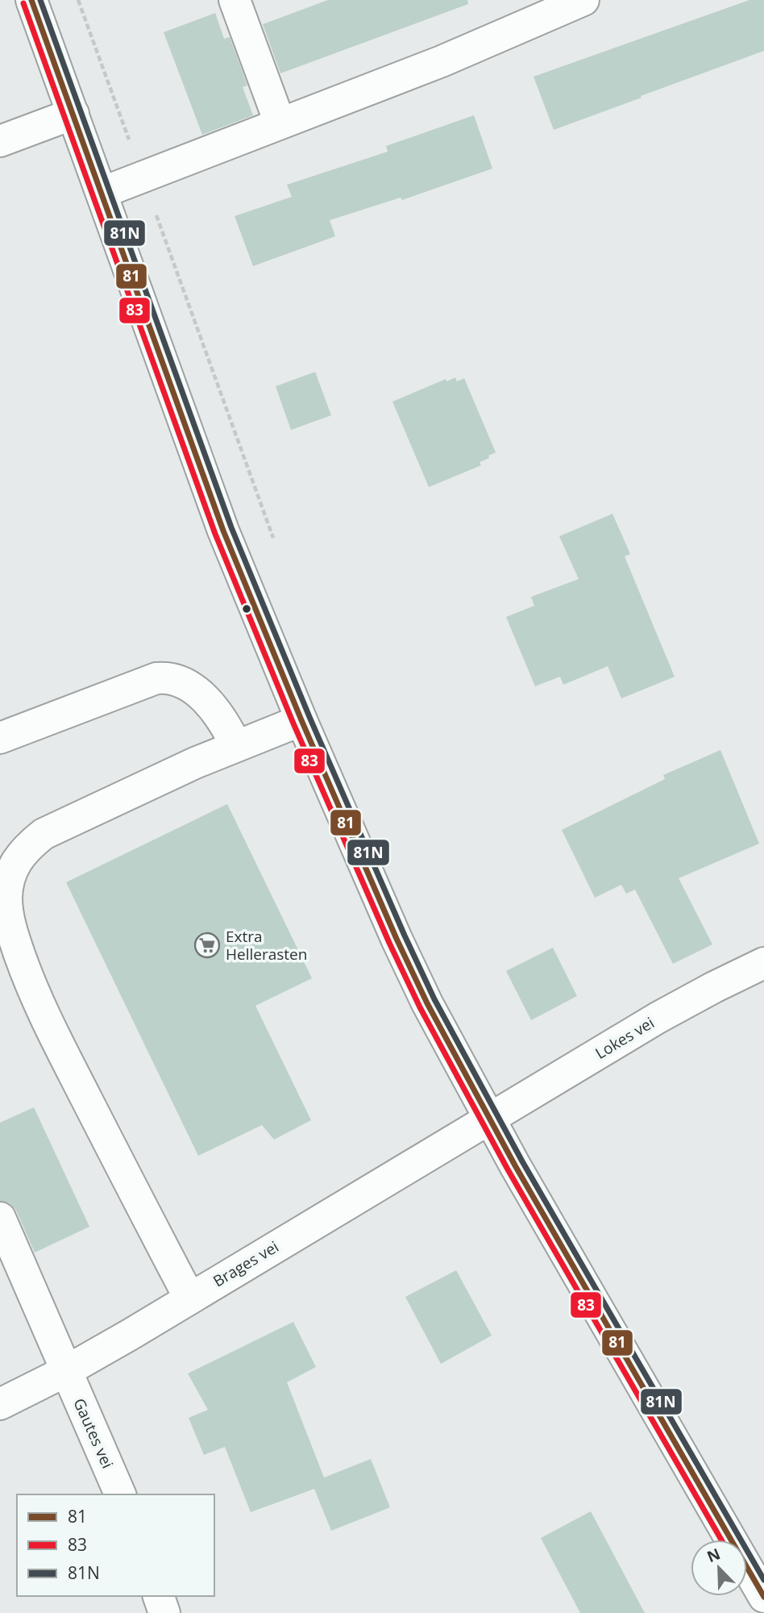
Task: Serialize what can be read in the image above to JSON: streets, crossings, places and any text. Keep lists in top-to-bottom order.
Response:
{
  "streets": {
    "street": ["Lokes vei", "Brages vei", "Gautes vei"]
  },
  "crossings": [
    ["Lokes vei", "Brages vei"],
    ["Brages vei", "Gautes vei"]
  ],
  "places": {
    "supermarket": ["Extra Hellerasten"]
  },
  "lines": ["transit line 81", "transit line 81N", "transit line 83"],
  "legend": ["81", "83", "81N"],
  "north": "top left"
}
